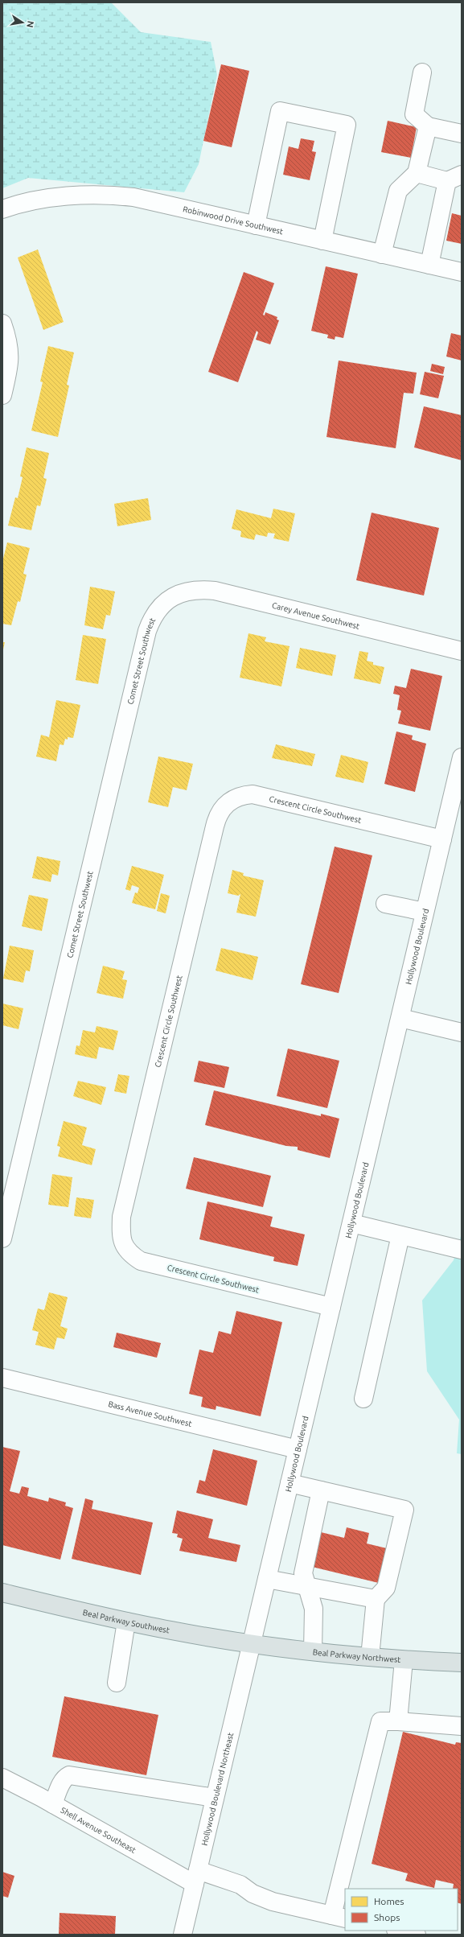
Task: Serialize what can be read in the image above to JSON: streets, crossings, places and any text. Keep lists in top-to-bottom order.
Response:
{
  "streets": {
    "main road": ["Beal Parkway Southwest", "Beal Parkway Northwest"],
    "street": [
      "Robinwood Drive Southwest",
      "Carey Avenue Southwest",
      "Comet Street Southwest",
      "Crescent Circle Southwest",
      "Hollywood Boulevard",
      "Bass Avenue Southwest",
      "Hollywood Boulevard Northeast",
      "Shell Avenue Southeast"
    ]
  },
  "crossings": [
    ["Carey Avenue Southwest", "Comet Street Southwest"],
    ["Crescent Circle Southwest", "Hollywood Boulevard"],
    ["Hollywood Boulevard", "Bass Avenue Southwest"],
    ["Hollywood Boulevard", "Beal Parkway Southwest"],
    ["Hollywood Boulevard", "Beal Parkway Northwest"],
    ["Hollywood Boulevard", "Hollywood Boulevard Northeast"],
    ["Beal Parkway Southwest", "Beal Parkway Northwest"],
    ["Beal Parkway Southwest", "Hollywood Boulevard Northeast"],
    ["Beal Parkway Northwest", "Hollywood Boulevard Northeast"],
    ["Hollywood Boulevard Northeast", "Shell Avenue Southeast"]
  ],
  "legend": ["Homes", "Shops"],
  "north": "right"
}
